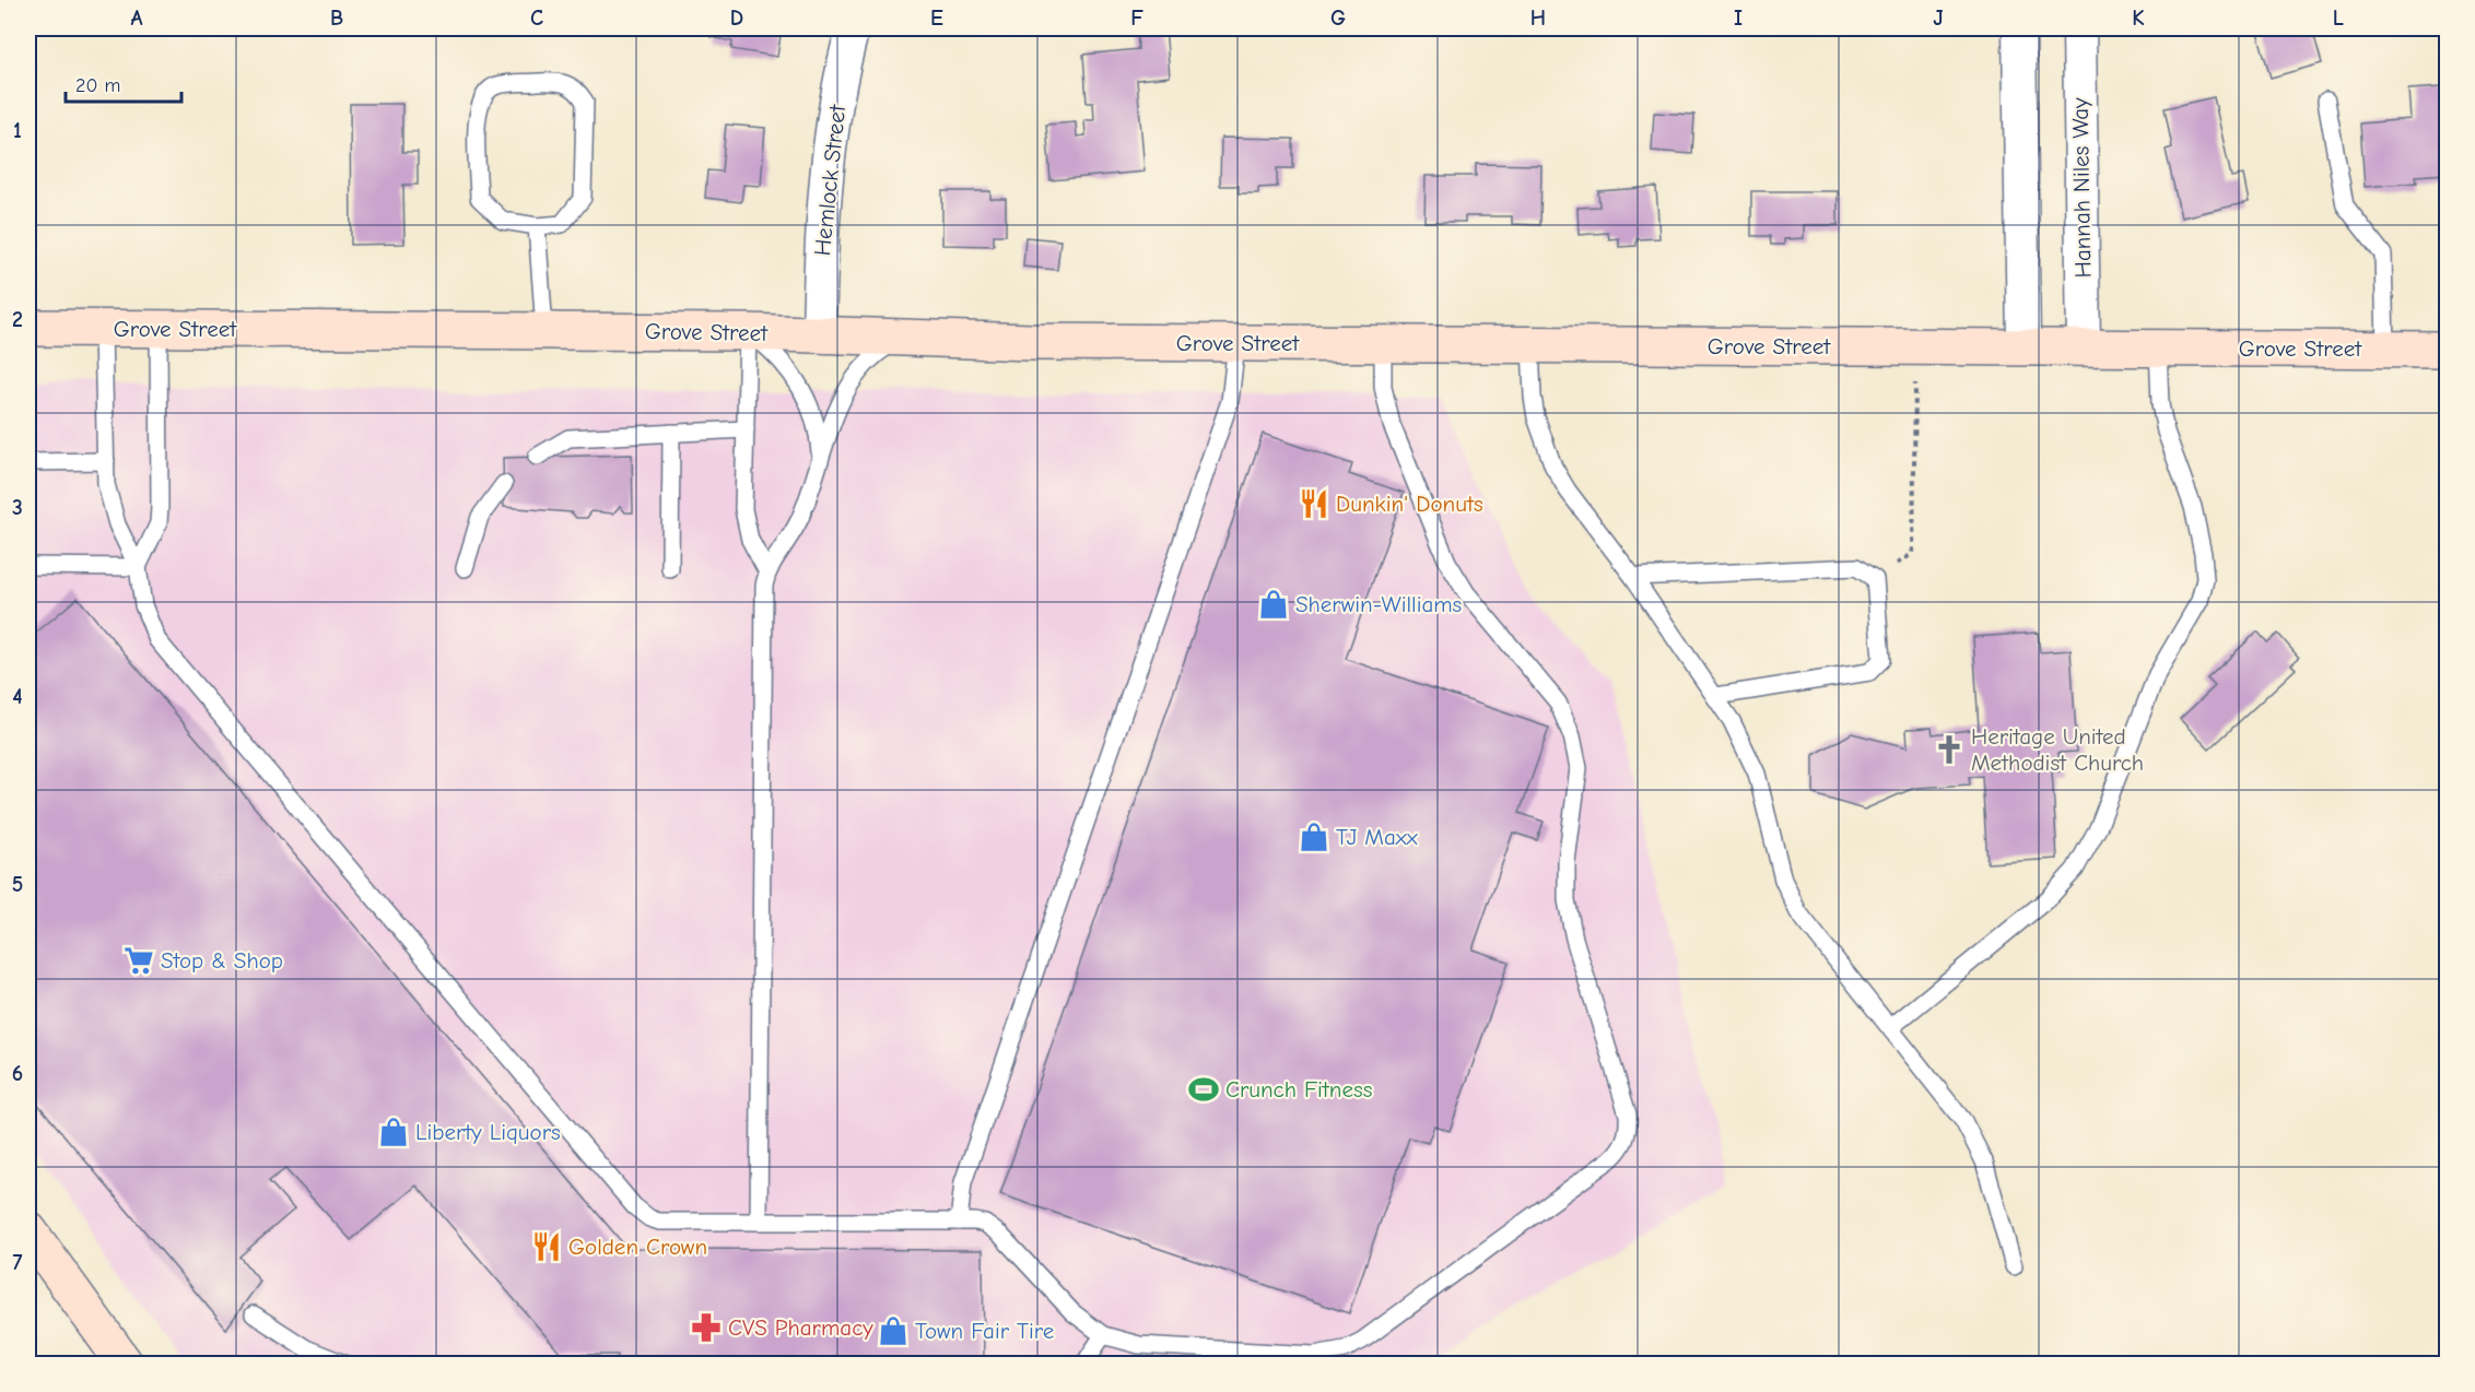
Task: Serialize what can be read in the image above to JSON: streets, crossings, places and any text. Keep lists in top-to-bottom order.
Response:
{
  "streets": {
    "main road": ["Grove Street"],
    "street": ["Hemlock Street", "Hannah Niles Way"]
  },
  "crossings": [
    ["Hemlock Street", "Grove Street"],
    ["Hannah Niles Way", "Grove Street"]
  ],
  "places": {
    "restaurant": ["Dunkin' Donuts", "Golden Crown"],
    "shop": [
      "Sherwin-Williams",
      "TJ Maxx",
      "Liberty Liquors",
      "Town Fair Tire"
    ],
    "church": ["Heritage United Methodist Church"],
    "supermarket": ["Stop & Shop"],
    "sports": ["Crunch Fitness"],
    "pharmacy": ["CVS Pharmacy"]
  },
  "scale_bar": "20 m",
  "grid": {
    "columns": [
      "A",
      "B",
      "C",
      "D",
      "E",
      "F",
      "G",
      "H",
      "I",
      "J",
      "K",
      "L"
    ],
    "rows": [
      "1",
      "2",
      "3",
      "4",
      "5",
      "6",
      "7"
    ]
  }
}
